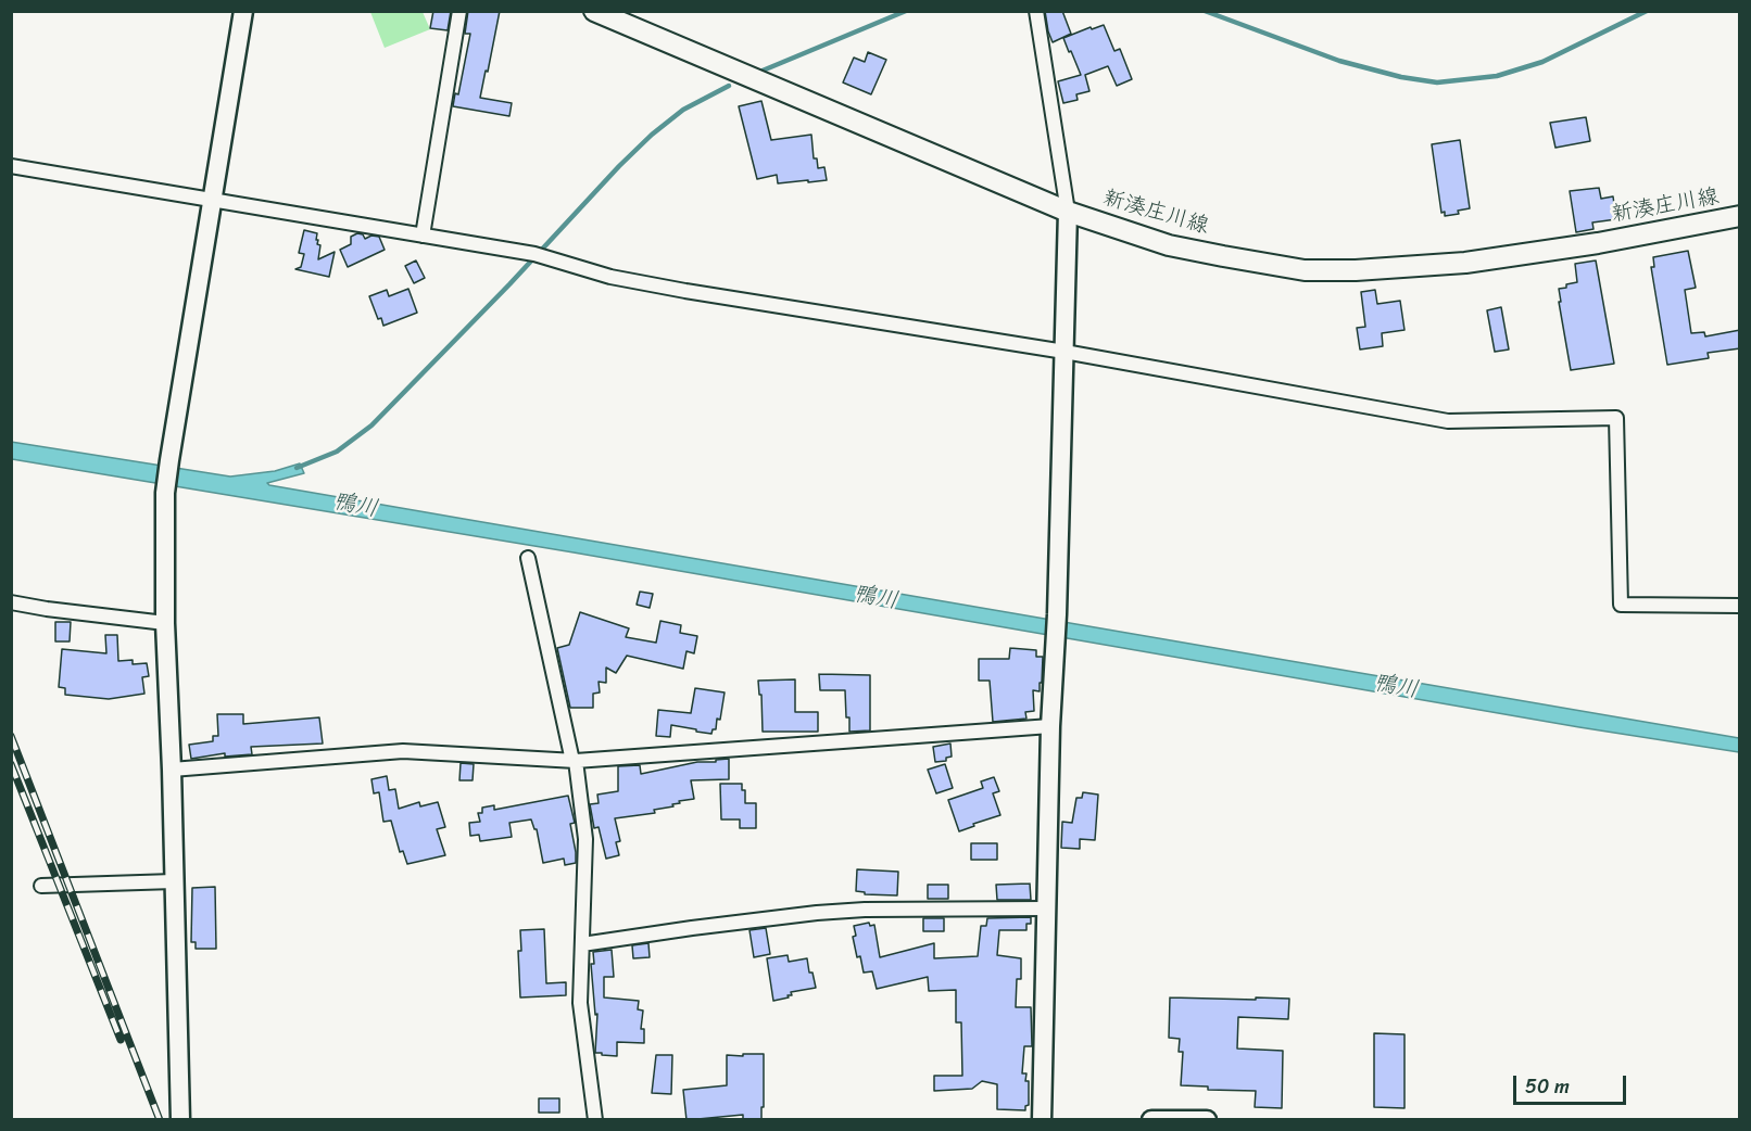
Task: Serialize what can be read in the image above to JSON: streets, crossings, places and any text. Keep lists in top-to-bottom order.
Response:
{
  "streets": {
    "main road": ["新湊庄川線"]
  },
  "water": ["鴨川"],
  "scale_bar": "50 m"
}
